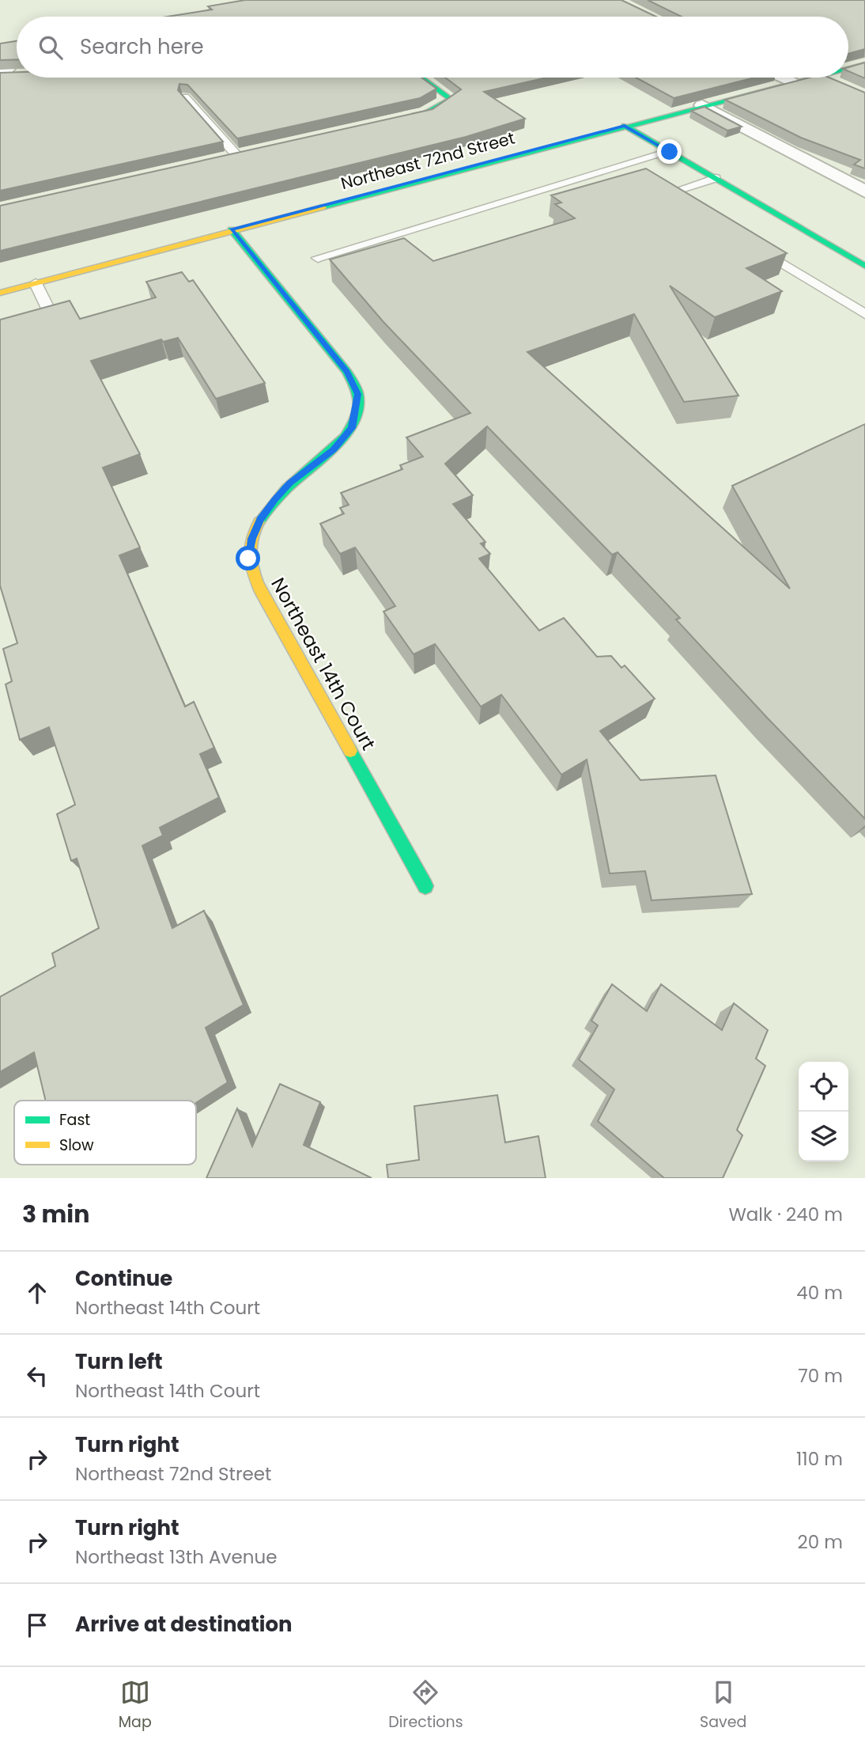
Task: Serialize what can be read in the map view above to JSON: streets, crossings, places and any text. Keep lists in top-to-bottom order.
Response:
{
  "streets": {
    "street": ["Northeast 72nd Street", "Northeast 14th Court"]
  },
  "crossings": [
    ["Northeast 72nd Street", "Northeast 14th Court"]
  ],
  "legend": ["Fast", "Slow"],
  "page": {
    "search": "Search here",
    "heading": ["3 min", "Walk · 240 m"],
    "list": [
      ["Continue", "Northeast 14th Court", "40 m"],
      ["Turn left", "Northeast 14th Court", "70 m"],
      ["Turn right", "Northeast 72nd Street", "110 m"],
      ["Turn right", "Northeast 13th Avenue", "20 m"],
      "Arrive at destination"
    ],
    "nav": ["Map", "Directions", "Saved"]
  }
}
